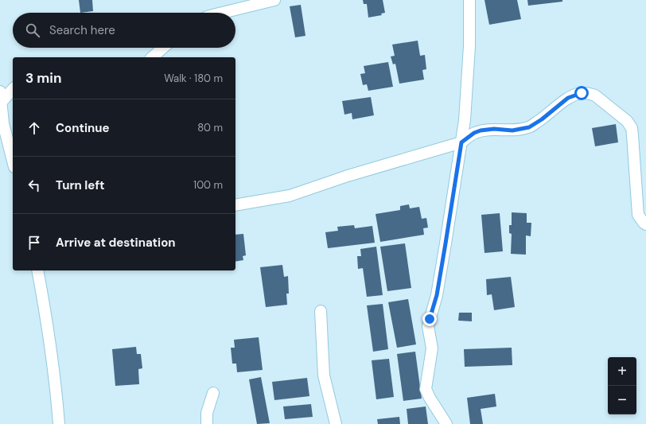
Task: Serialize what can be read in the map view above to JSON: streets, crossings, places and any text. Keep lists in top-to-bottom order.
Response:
{
  "page": {
    "search": "Search here",
    "heading": ["3 min", "Walk · 180 m"],
    "list": [
      ["Continue", "80 m"],
      ["Turn left", "100 m"],
      "Arrive at destination"
    ],
    "map_buttons": ["+", "−"]
  }
}
